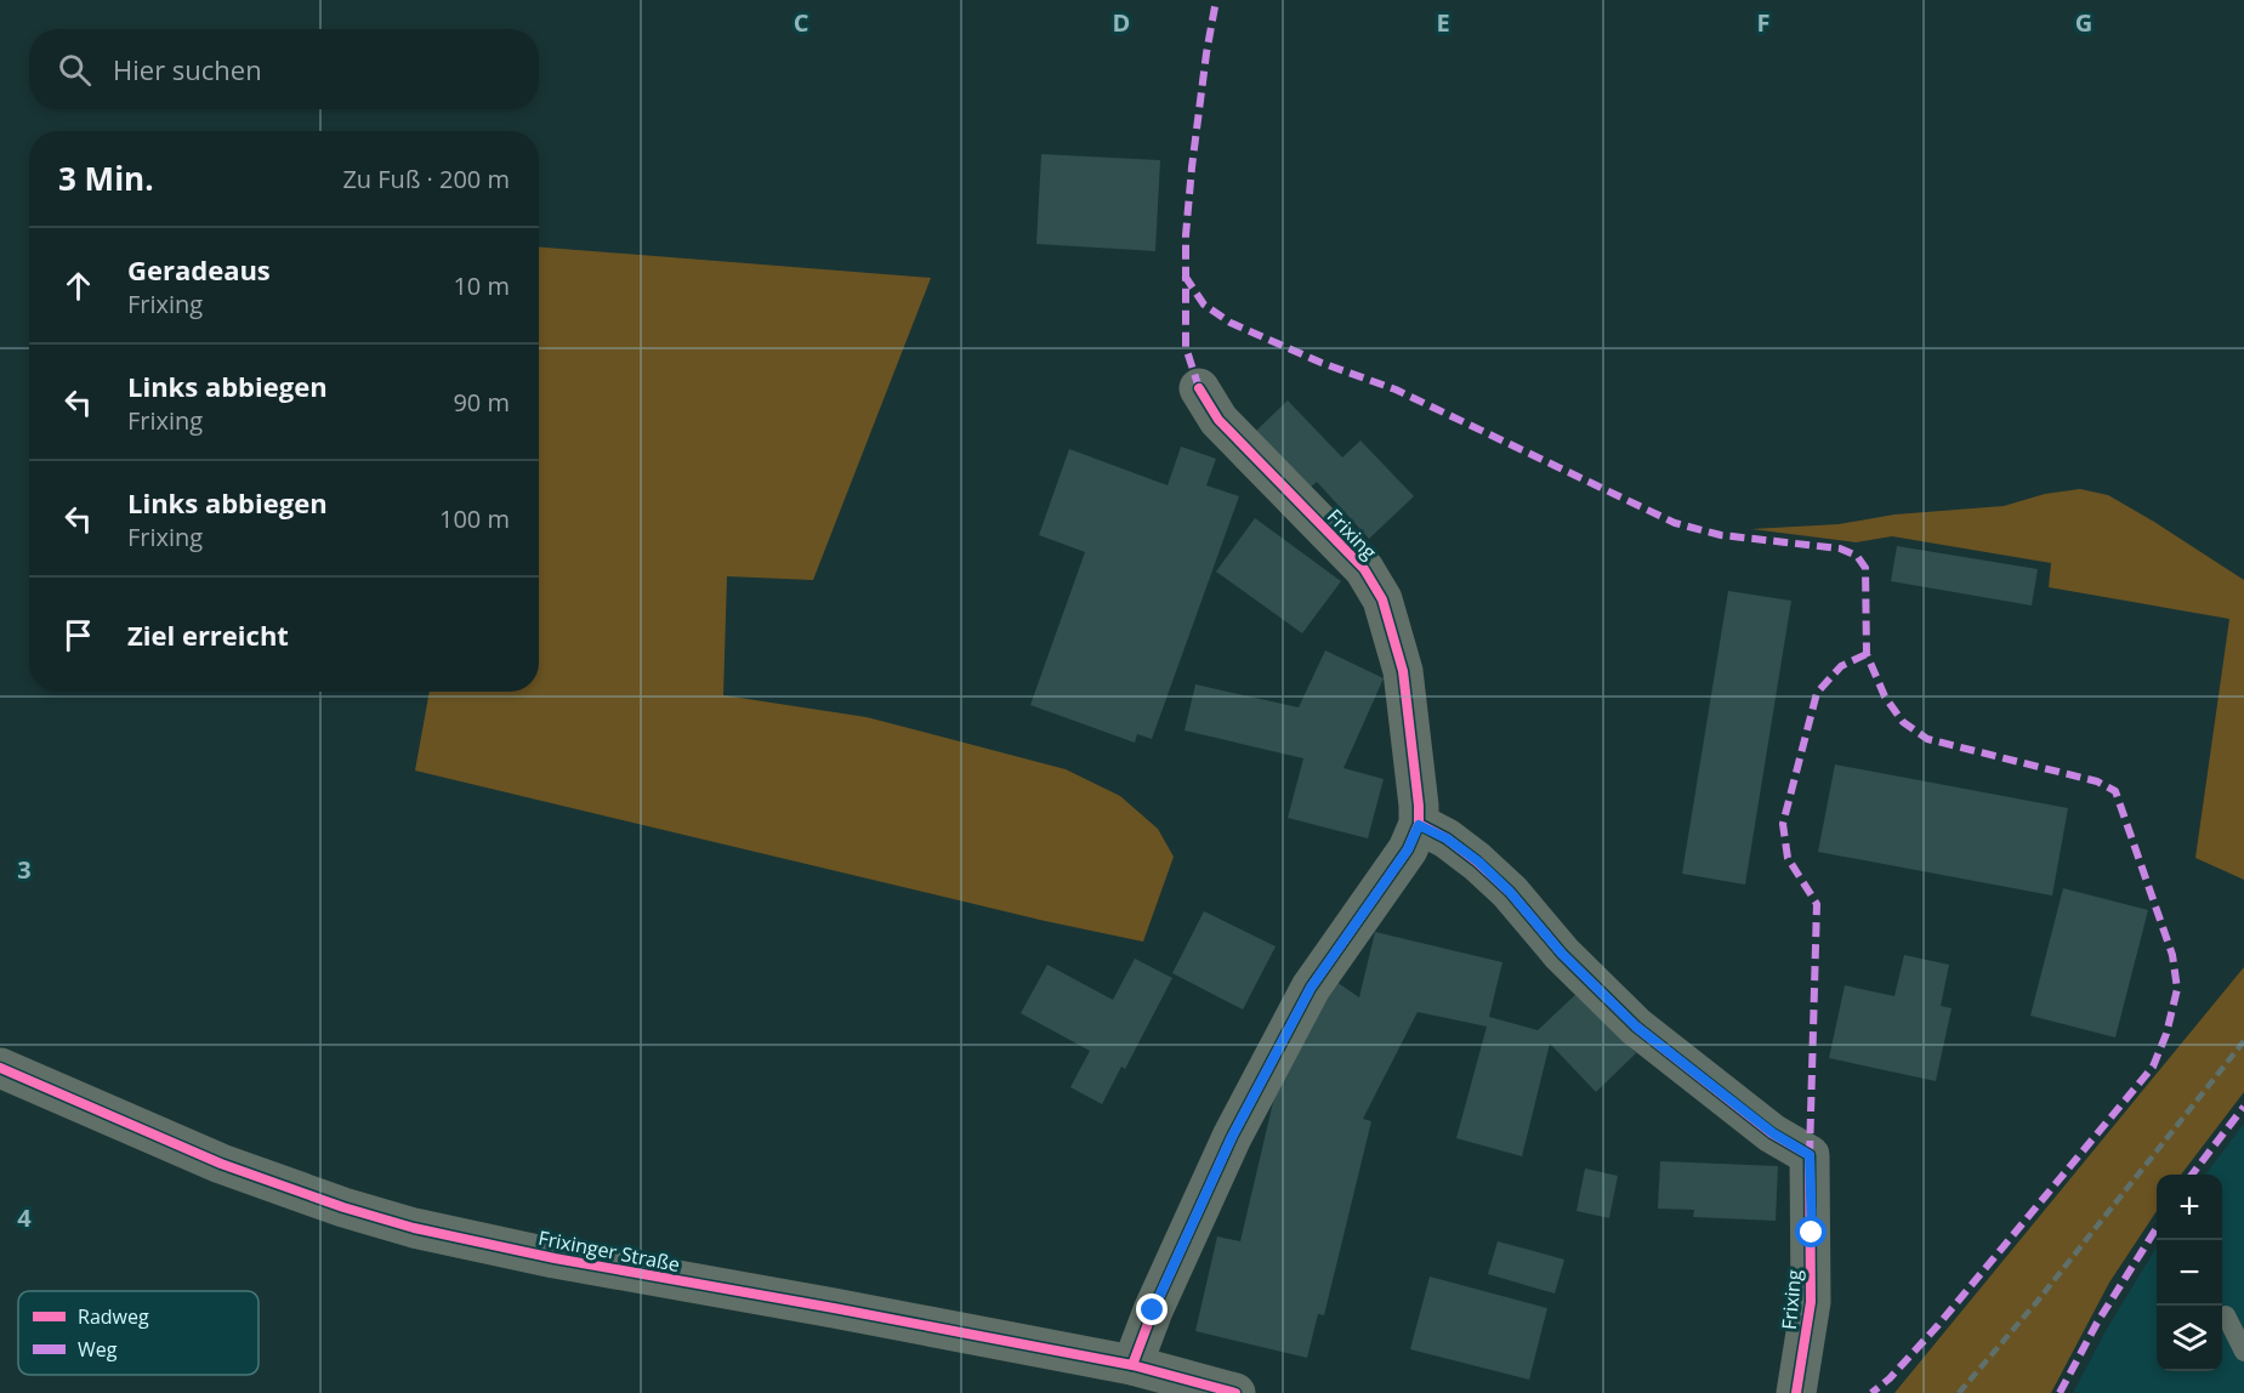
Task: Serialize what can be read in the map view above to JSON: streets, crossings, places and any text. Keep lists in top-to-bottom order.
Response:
{
  "streets": {
    "street": ["Frixing", "Frixinger Straße"]
  },
  "legend": ["Radweg", "Weg"],
  "page": {
    "search": "Hier suchen",
    "heading": ["3 Min.", "Zu Fuß · 200 m"],
    "list": [
      ["Geradeaus", "Frixing", "10 m"],
      ["Links abbiegen", "Frixing", "90 m"],
      ["Links abbiegen", "Frixing", "100 m"],
      "Ziel erreicht"
    ],
    "map_buttons": ["+", "−"]
  },
  "grid": {
    "columns": [
      "C",
      "D",
      "E",
      "F",
      "G"
    ],
    "rows": ["3", "4"]
  }
}
